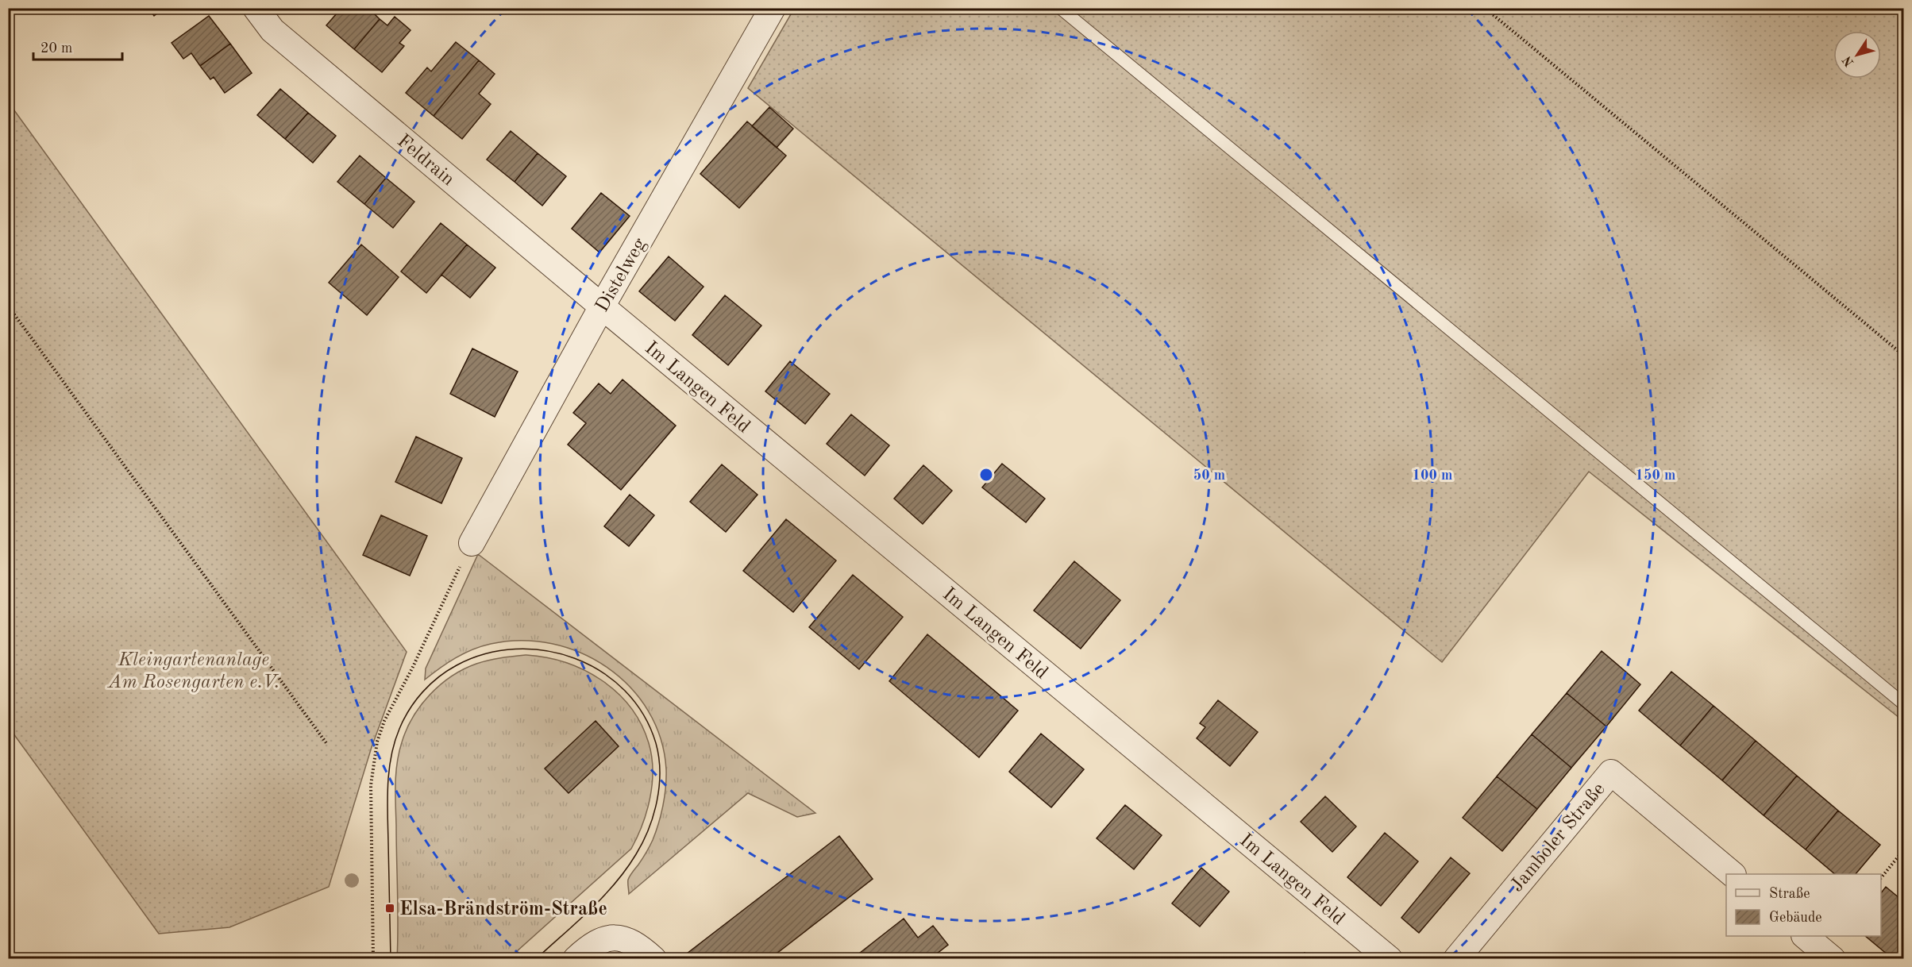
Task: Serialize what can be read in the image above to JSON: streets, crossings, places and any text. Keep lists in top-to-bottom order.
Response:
{
  "streets": {
    "street": [
      "Feldrain",
      "Distelweg",
      "Im Langen Feld",
      "Jamboler Straße"
    ]
  },
  "crossings": [
    ["Feldrain", "Distelweg"],
    ["Feldrain", "Im Langen Feld"],
    ["Distelweg", "Im Langen Feld"]
  ],
  "parks": ["Kleingartenanlage Am Rosengarten e.V."],
  "places": {
    "transit": ["Elsa-Brändström-Straße"]
  },
  "legend": ["Straße", "Gebäude"],
  "scale_bar": "20 m",
  "north": "bottom left",
  "rings": ["50 m", "100 m", "150 m"]
}
